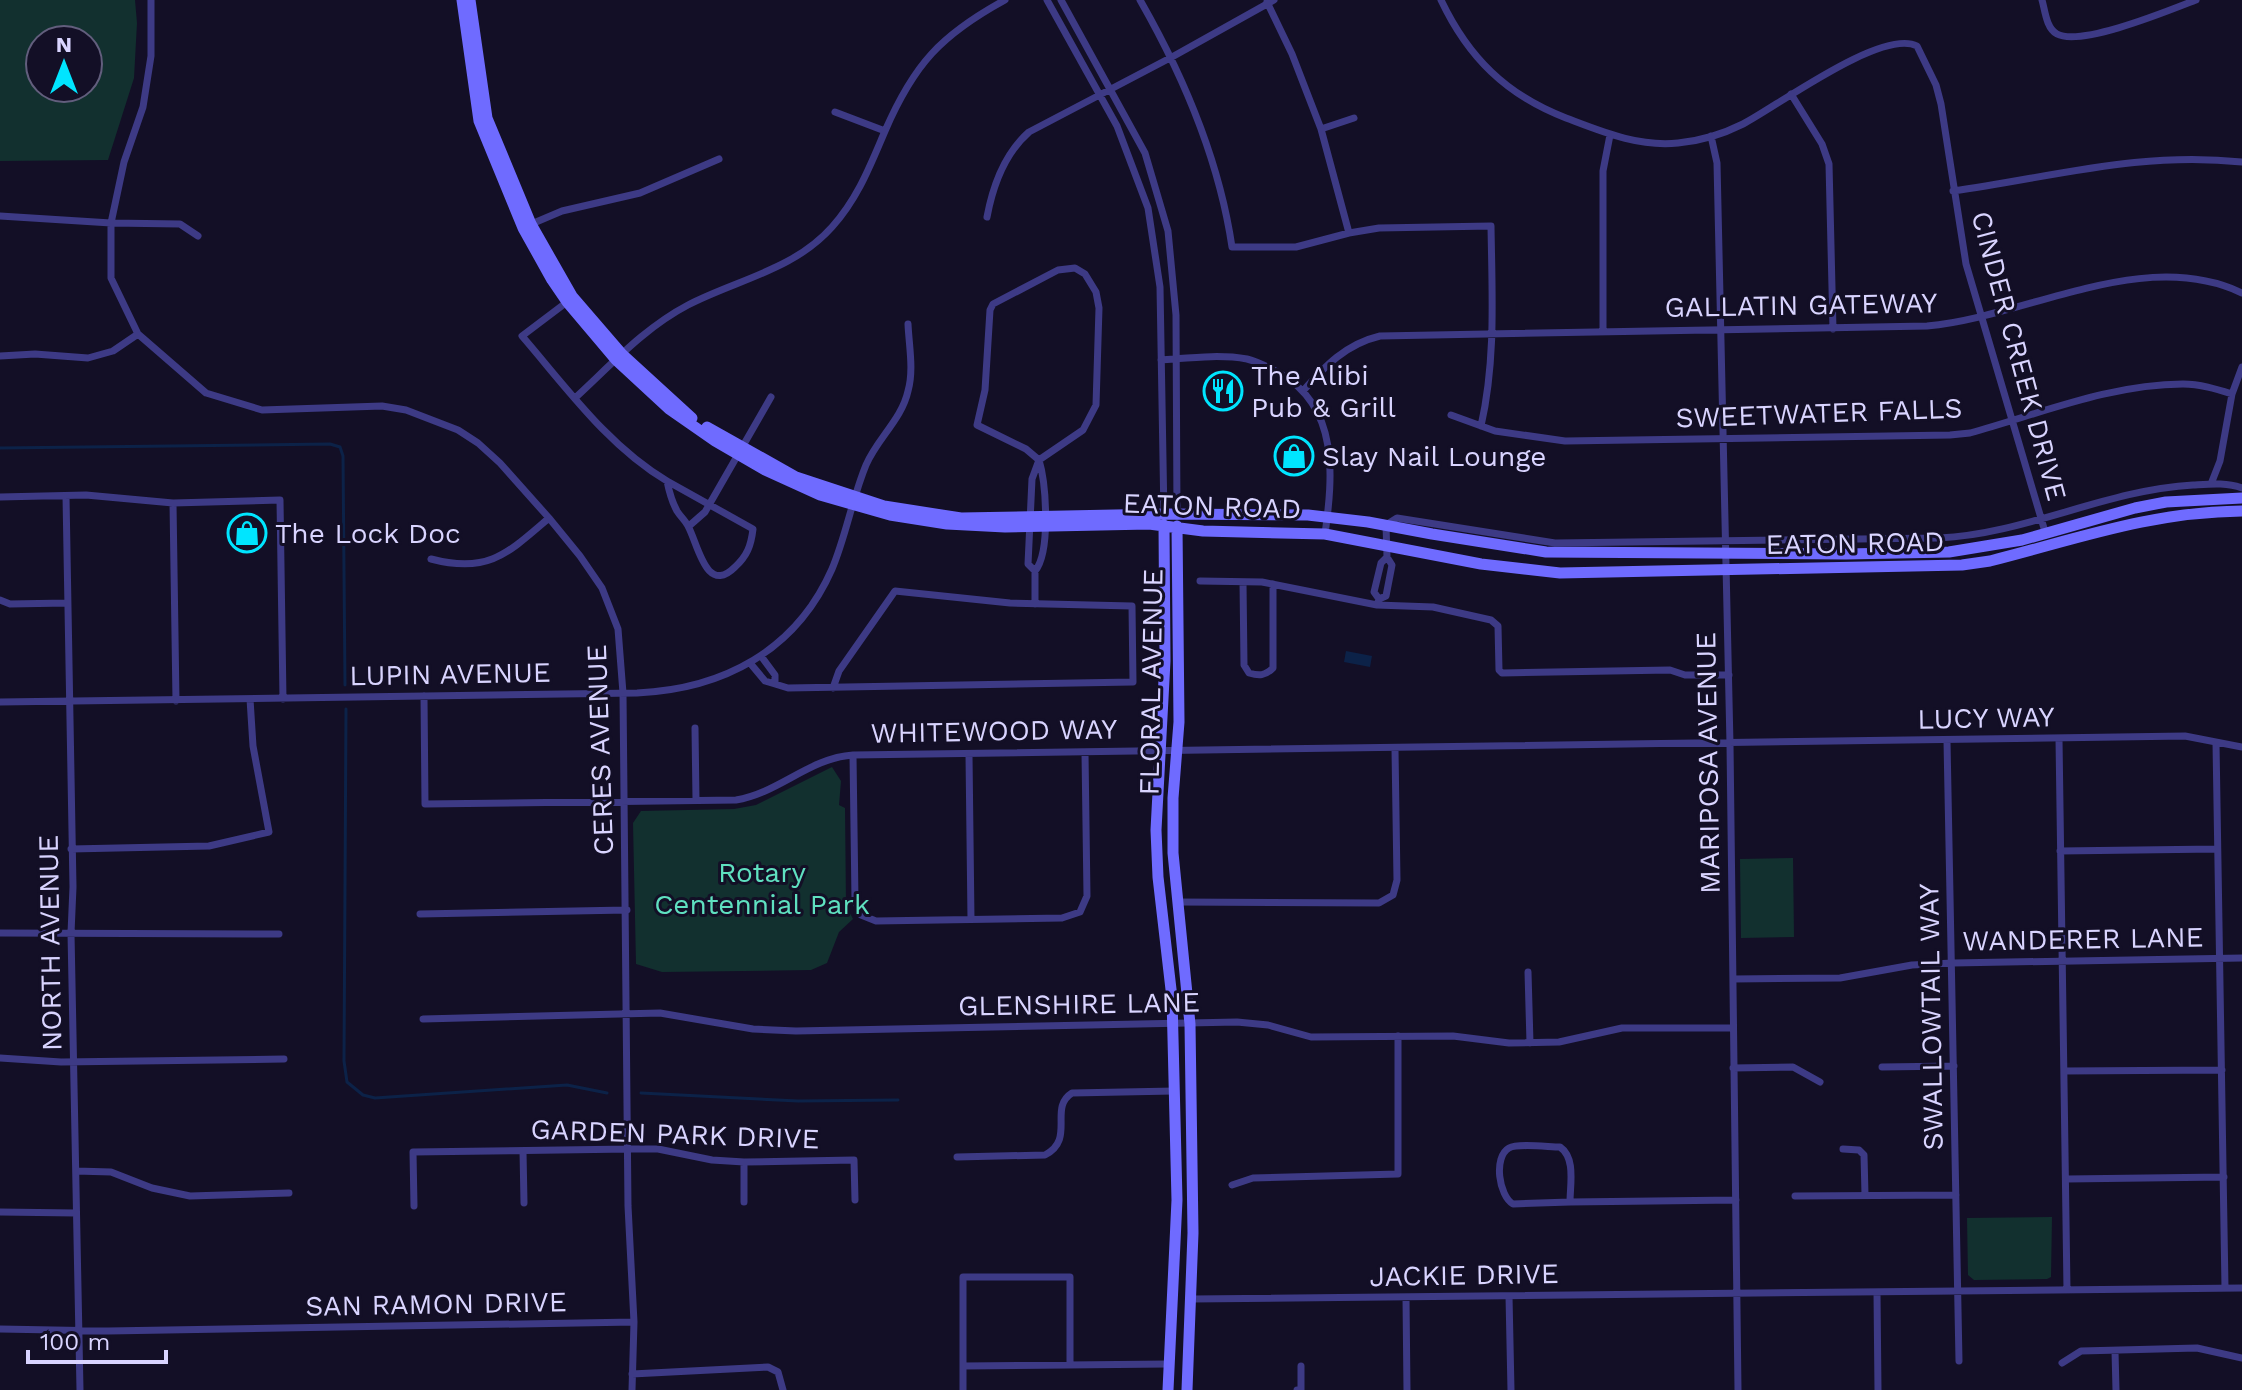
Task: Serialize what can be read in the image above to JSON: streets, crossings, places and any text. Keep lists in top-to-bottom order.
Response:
{
  "streets": {
    "street": [
      "GALLATIN GATEWAY",
      "CINDER CREEK DRIVE",
      "SWEETWATER FALLS",
      "EATON ROAD",
      "LUPIN AVENUE",
      "FLORAL AVENUE",
      "LUCY WAY",
      "WHITEWOOD WAY",
      "CERES AVENUE",
      "MARIPOSA AVENUE",
      "WANDERER LANE",
      "NORTH AVENUE",
      "GLENSHIRE LANE",
      "SWALLOWTAIL WAY",
      "GARDEN PARK DRIVE",
      "JACKIE DRIVE",
      "SAN RAMON DRIVE"
    ]
  },
  "crossings": [
    ["GALLATIN GATEWAY", "CINDER CREEK DRIVE"],
    ["GALLATIN GATEWAY", "MARIPOSA AVENUE"],
    ["CINDER CREEK DRIVE", "SWEETWATER FALLS"],
    ["CINDER CREEK DRIVE", "EATON ROAD"],
    ["SWEETWATER FALLS", "MARIPOSA AVENUE"],
    ["EATON ROAD", "LUPIN AVENUE"],
    ["EATON ROAD", "FLORAL AVENUE"],
    ["EATON ROAD", "MARIPOSA AVENUE"],
    ["LUPIN AVENUE", "WHITEWOOD WAY"],
    ["LUPIN AVENUE", "CERES AVENUE"],
    ["LUPIN AVENUE", "NORTH AVENUE"],
    ["FLORAL AVENUE", "WHITEWOOD WAY"],
    ["FLORAL AVENUE", "GLENSHIRE LANE"],
    ["FLORAL AVENUE", "JACKIE DRIVE"],
    ["LUCY WAY", "WHITEWOOD WAY"],
    ["LUCY WAY", "MARIPOSA AVENUE"],
    ["LUCY WAY", "SWALLOWTAIL WAY"],
    ["WHITEWOOD WAY", "CERES AVENUE"],
    ["WHITEWOOD WAY", "MARIPOSA AVENUE"],
    ["CERES AVENUE", "GLENSHIRE LANE"],
    ["CERES AVENUE", "GARDEN PARK DRIVE"],
    ["CERES AVENUE", "SAN RAMON DRIVE"],
    ["MARIPOSA AVENUE", "WANDERER LANE"],
    ["MARIPOSA AVENUE", "GLENSHIRE LANE"],
    ["MARIPOSA AVENUE", "JACKIE DRIVE"],
    ["WANDERER LANE", "SWALLOWTAIL WAY"],
    ["NORTH AVENUE", "SAN RAMON DRIVE"],
    ["SWALLOWTAIL WAY", "JACKIE DRIVE"]
  ],
  "parks": ["Rotary Centennial Park"],
  "places": {
    "restaurant": ["The Alibi Pub & Grill"],
    "shop": ["Slay Nail Lounge", "The Lock Doc"]
  },
  "scale_bar": "100 m",
  "north": "top"
}
